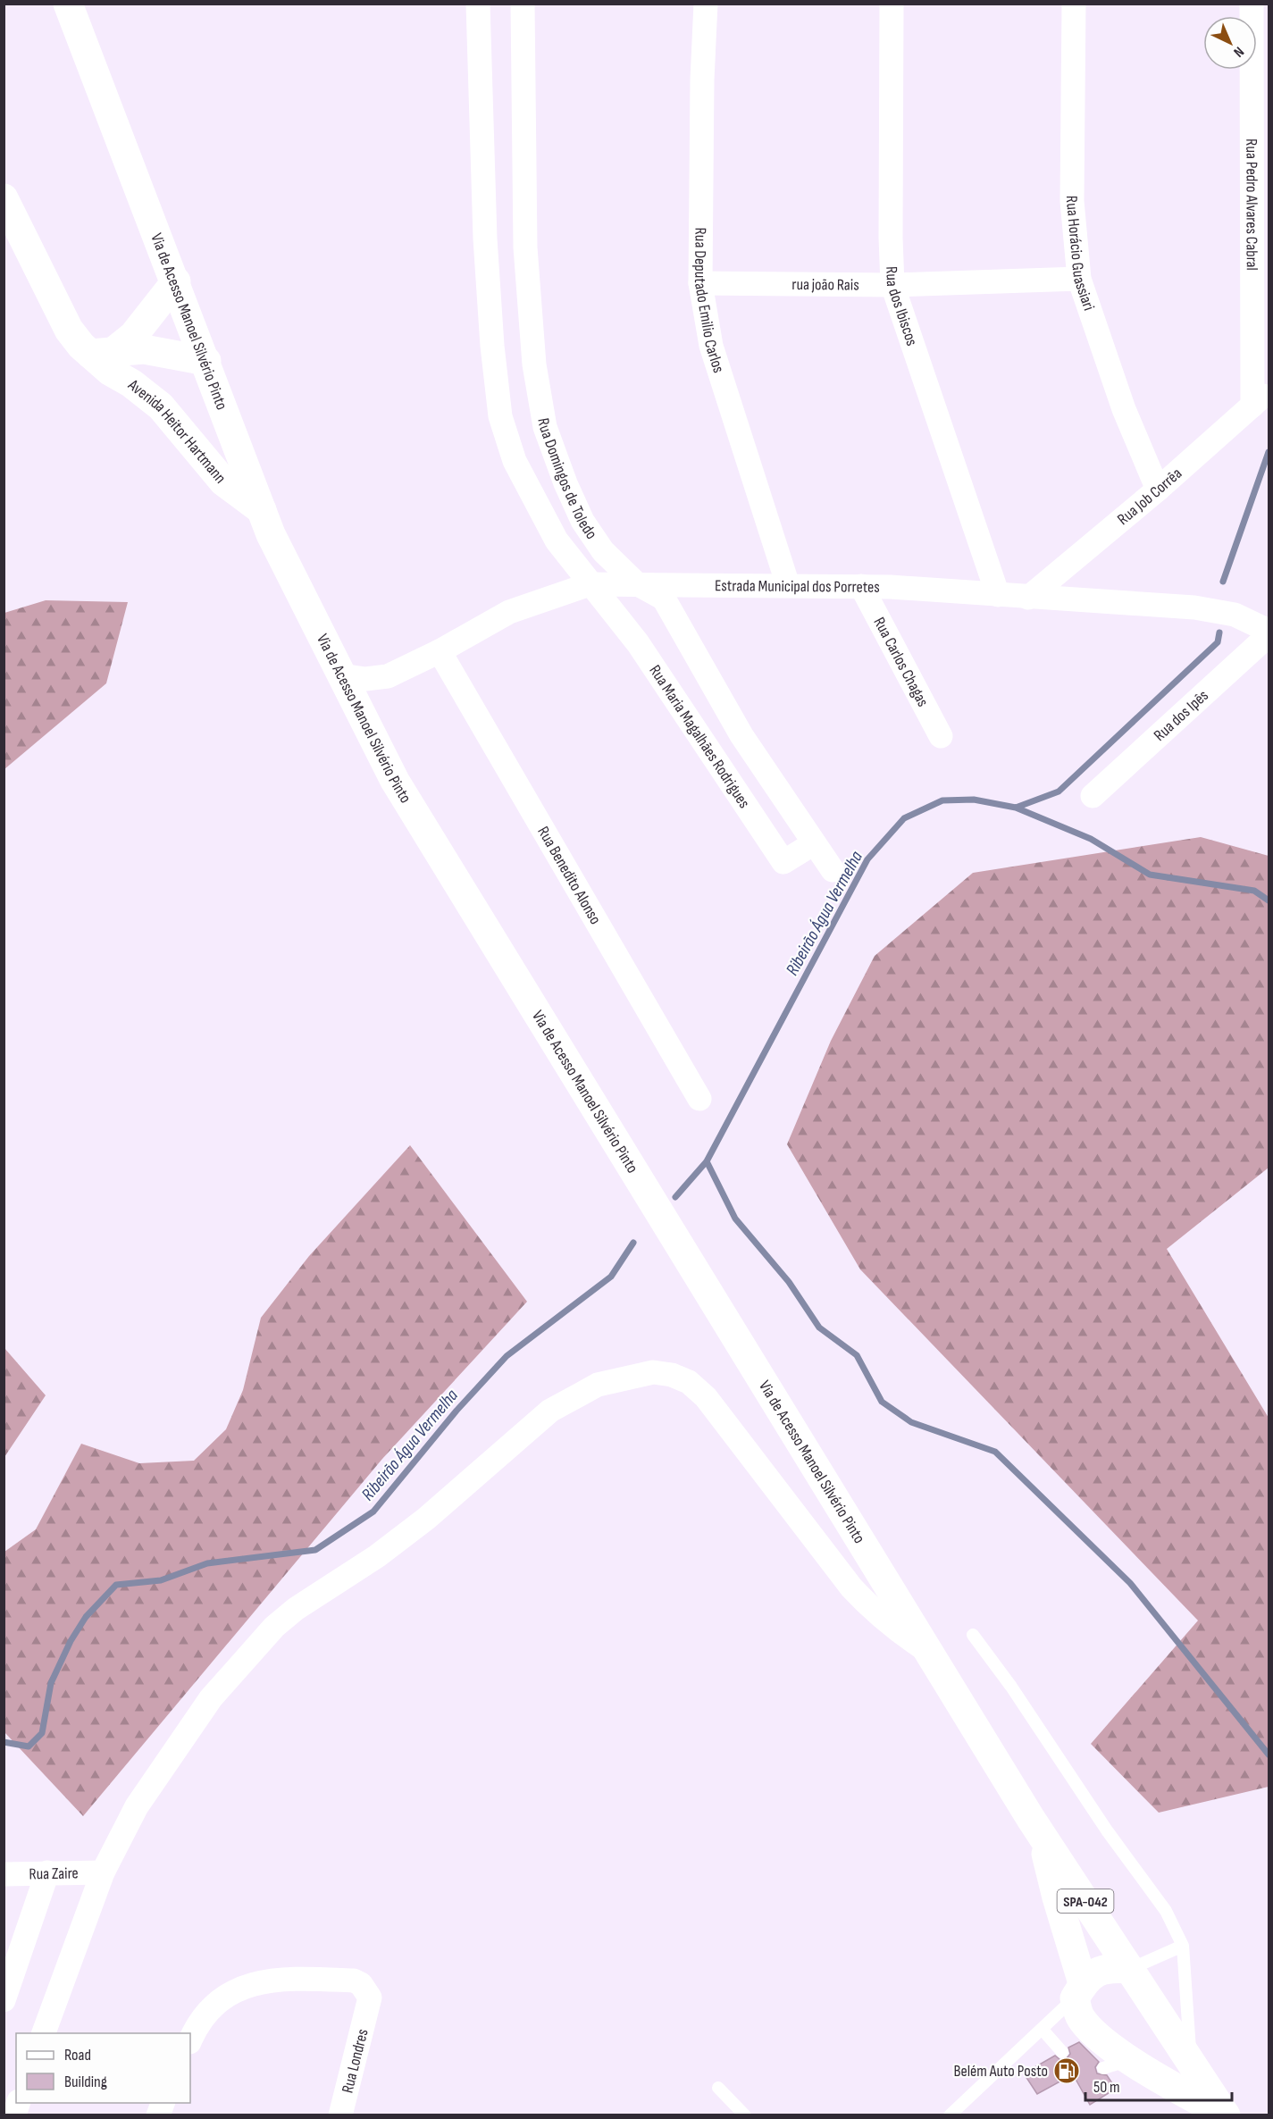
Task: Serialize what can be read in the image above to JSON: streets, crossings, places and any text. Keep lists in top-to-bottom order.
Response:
{
  "streets": {
    "main road": ["Via de Acesso Manoel Silvério Pinto", "Avenida Heitor Hartmann", "SPA-042"],
    "street": [
      "Rua Pedro Alvares Cabral",
      "Rua Horácio Guassiari",
      "rua joão Rais",
      "Rua Deputado Emilio Carlos",
      "Rua dos Ibiscos",
      "Rua Domingos de Toledo",
      "Rua Job Corrêa",
      "Estrada Municipal dos Porretes",
      "Rua Carlos Chagas",
      "Rua dos Ipês",
      "Rua Maria Magalhães Rodrigues",
      "Rua Benedito Alonso",
      "Rua Zaire",
      "Rua Londres"
    ]
  },
  "crossings": [
    ["Rua Pedro Alvares Cabral", "Rua Job Corrêa"],
    ["Rua Horácio Guassiari", "rua joão Rais"],
    ["Rua Horácio Guassiari", "Rua Job Corrêa"],
    ["rua joão Rais", "Rua Deputado Emilio Carlos"],
    ["rua joão Rais", "Rua dos Ibiscos"],
    ["Rua Deputado Emilio Carlos", "Estrada Municipal dos Porretes"],
    ["Rua dos Ibiscos", "Estrada Municipal dos Porretes"],
    ["Via de Acesso Manoel Silvério Pinto", "Avenida Heitor Hartmann"],
    ["Via de Acesso Manoel Silvério Pinto", "Estrada Municipal dos Porretes"],
    ["Rua Domingos de Toledo", "Estrada Municipal dos Porretes"],
    ["Rua Domingos de Toledo", "Rua Maria Magalhães Rodrigues"],
    ["Rua Job Corrêa", "Estrada Municipal dos Porretes"],
    ["Estrada Municipal dos Porretes", "Rua Carlos Chagas"],
    ["Estrada Municipal dos Porretes", "Rua Maria Magalhães Rodrigues"],
    ["Estrada Municipal dos Porretes", "Rua Benedito Alonso"]
  ],
  "water": ["Ribeirão Água Vermelha"],
  "places": {
    "fuel station": ["Belém Auto Posto"]
  },
  "legend": ["Road", "Building"],
  "scale_bar": "50 m",
  "north": "bottom right"
}
